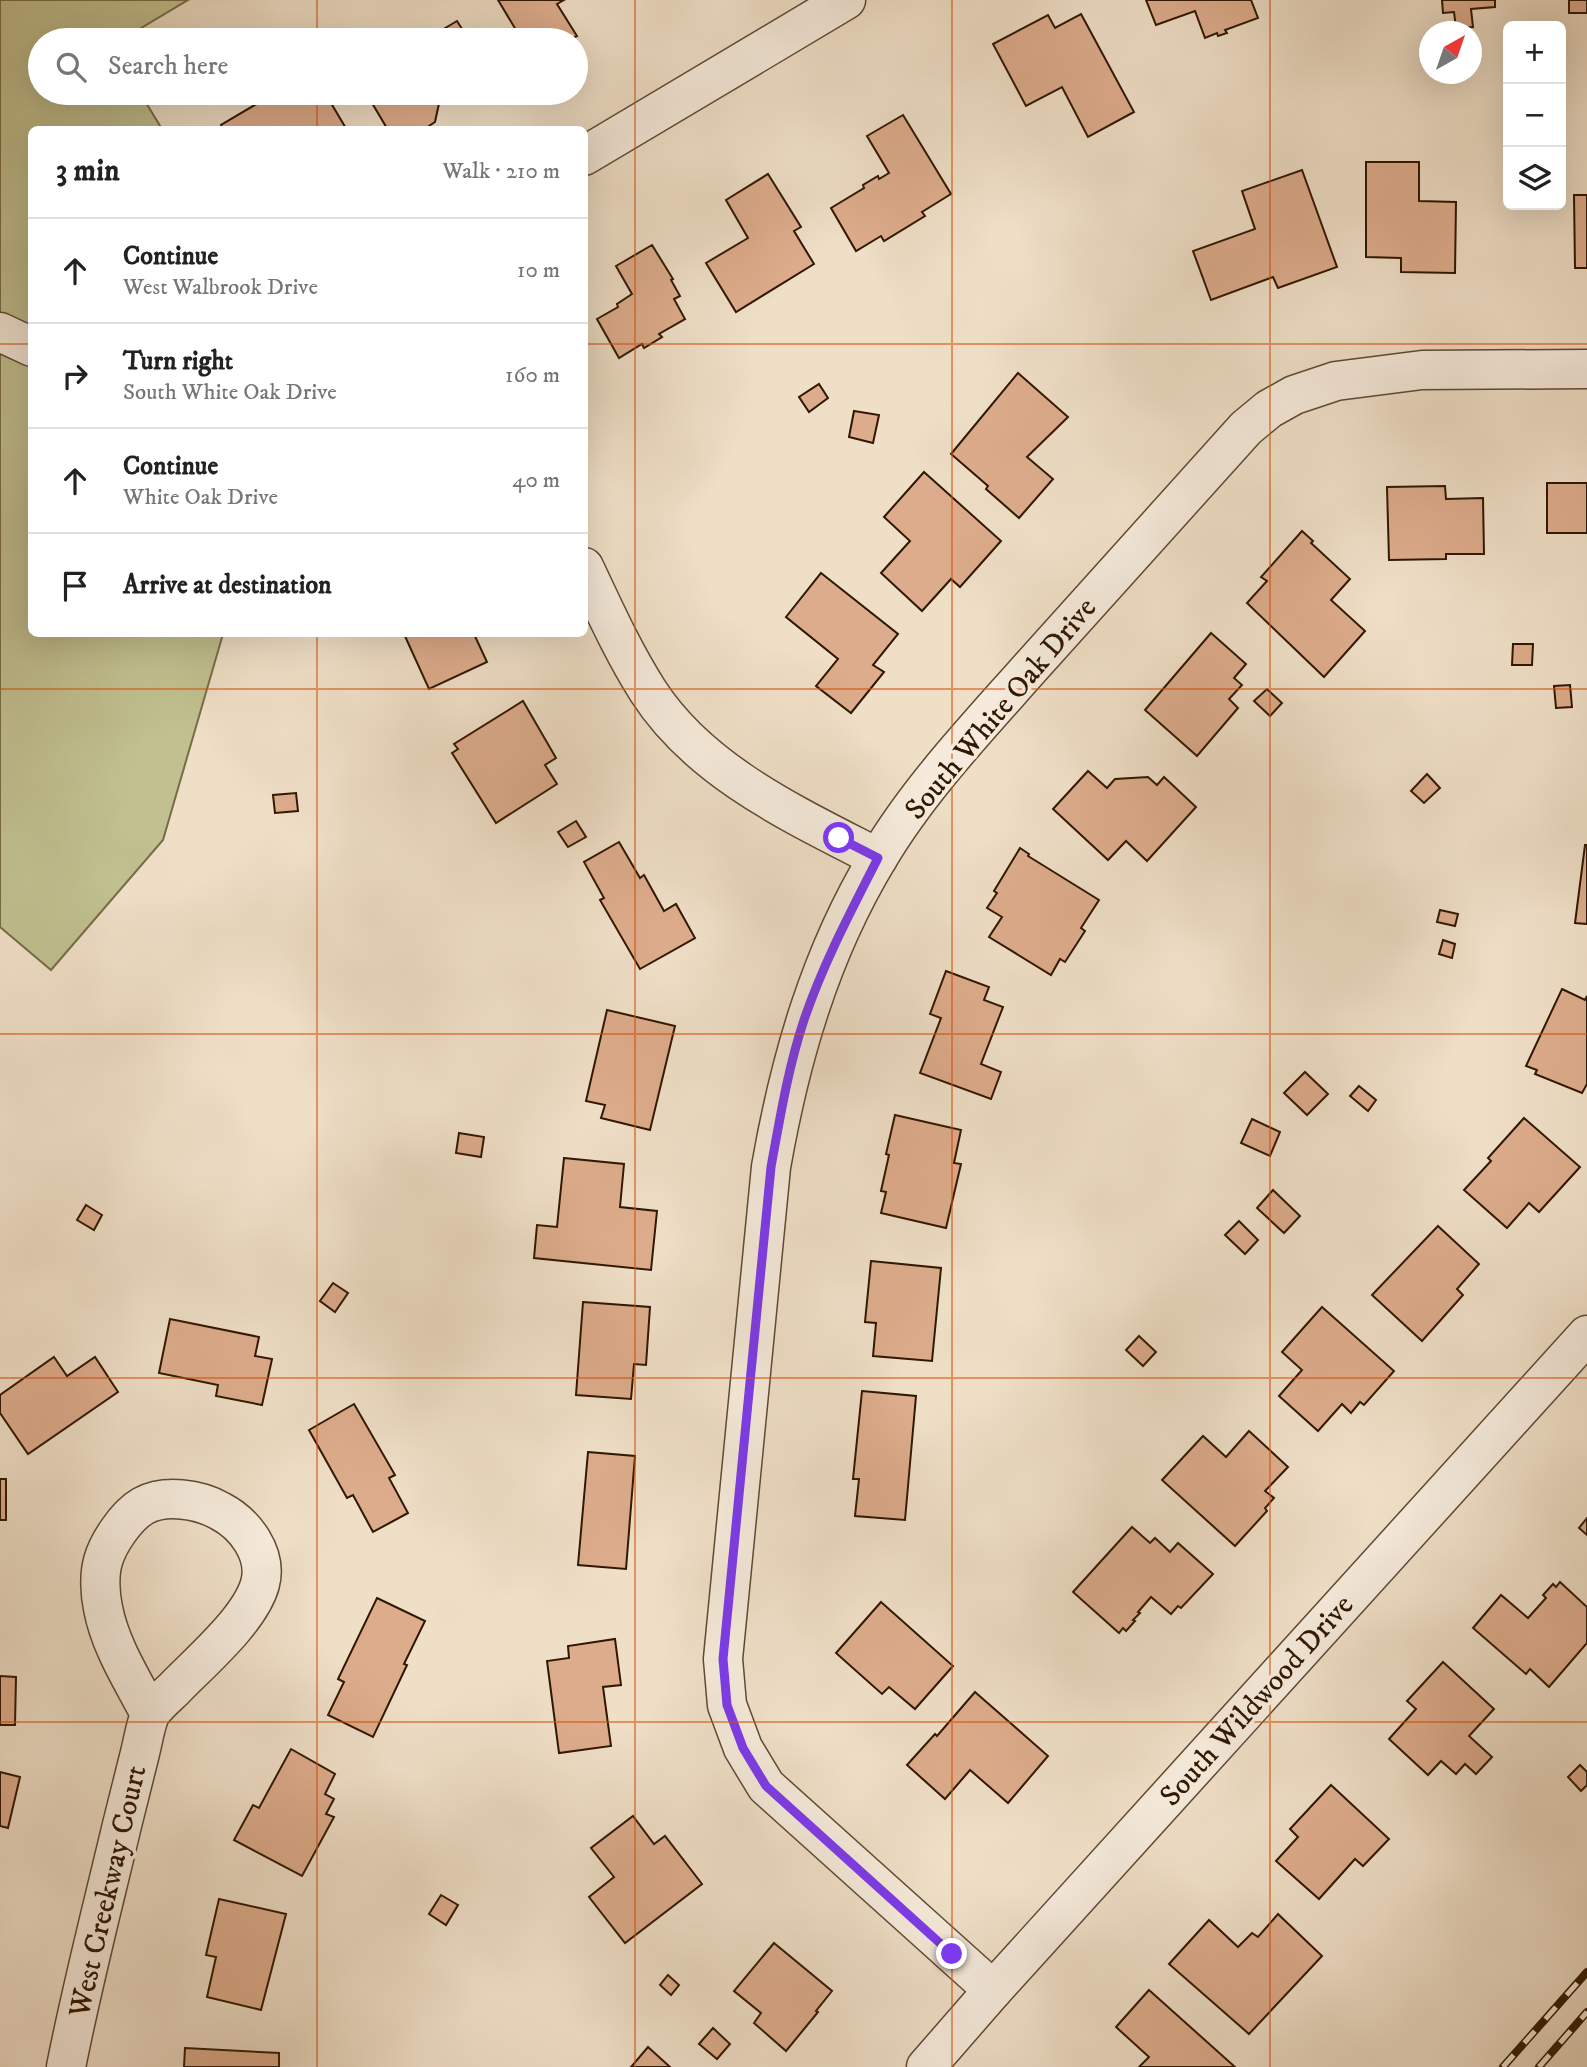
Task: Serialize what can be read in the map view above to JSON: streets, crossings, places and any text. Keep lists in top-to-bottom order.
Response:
{
  "streets": {
    "street": ["South White Oak Drive", "South Wildwood Drive", "West Creekway Court"]
  },
  "crossings": [
    ["South White Oak Drive", "South Wildwood Drive"]
  ],
  "north": "top right",
  "page": {
    "map_buttons": ["+", "−"],
    "search": "Search here",
    "heading": ["3 min", "Walk · 210 m"],
    "list": [
      ["Continue", "West Walbrook Drive", "10 m"],
      ["Turn right", "South White Oak Drive", "160 m"],
      ["Continue", "White Oak Drive", "40 m"],
      "Arrive at destination"
    ]
  }
}
